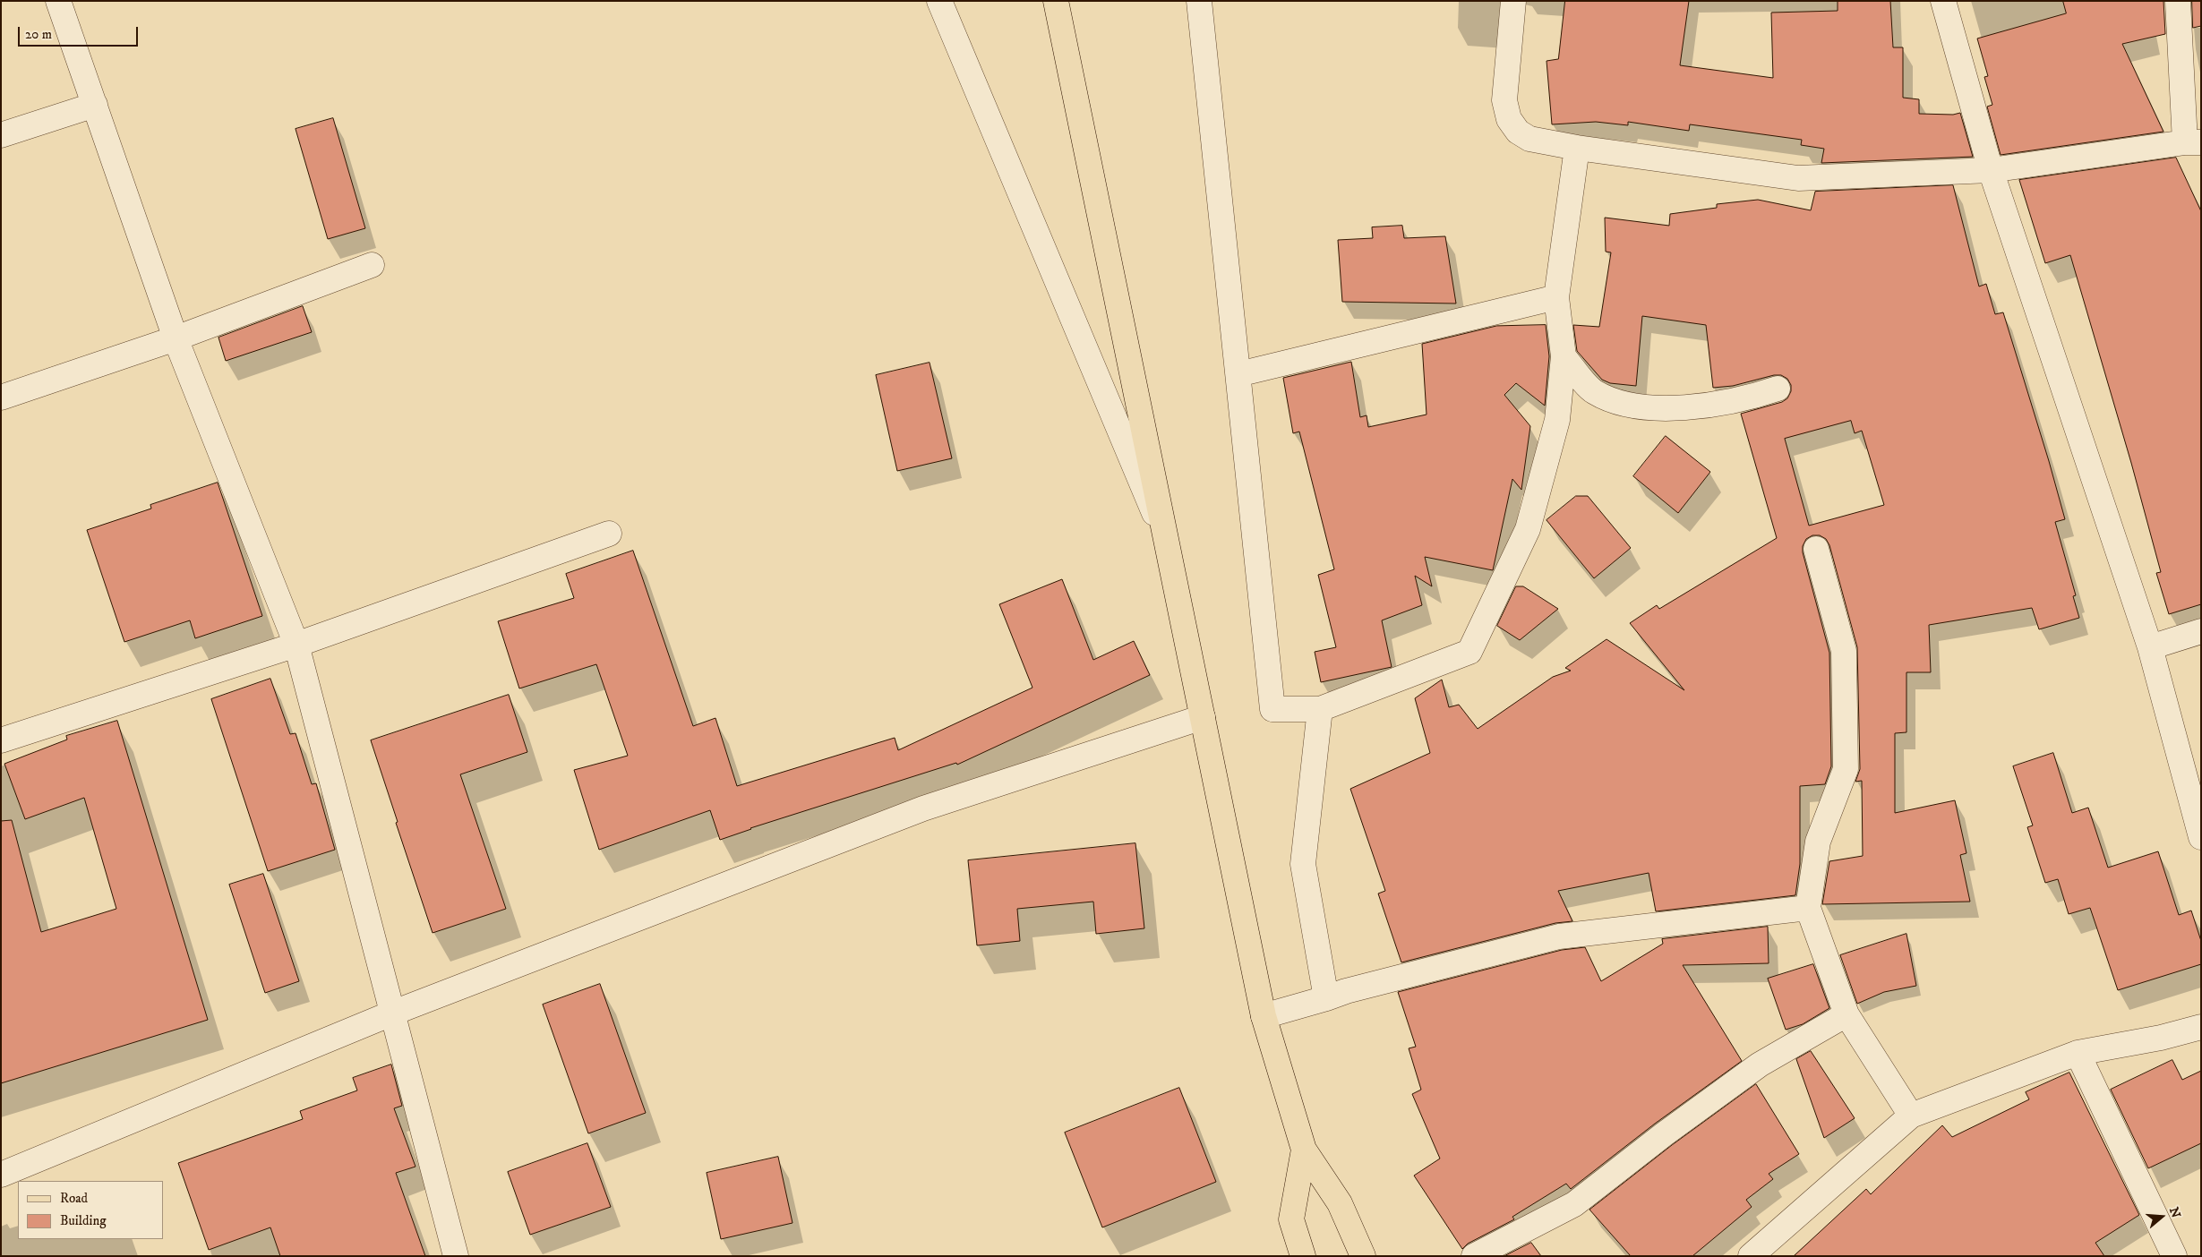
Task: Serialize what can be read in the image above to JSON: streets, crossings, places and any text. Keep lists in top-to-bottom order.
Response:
{
  "legend": ["Road", "Building"],
  "scale_bar": "20 m",
  "north": "right"
}
